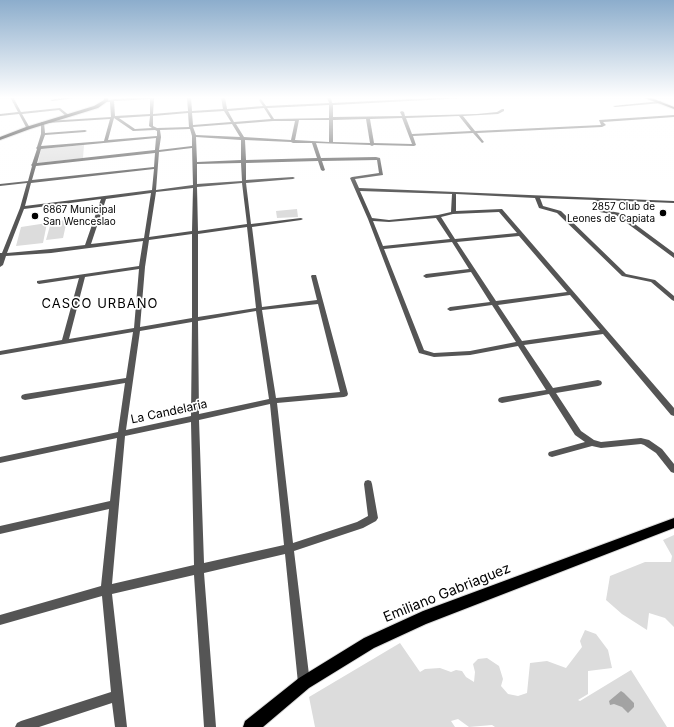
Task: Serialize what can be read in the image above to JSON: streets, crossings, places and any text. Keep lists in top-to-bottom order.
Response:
{
  "streets": {
    "main road": ["Emiliano Gabriaguez"],
    "street": ["La Candelaria"]
  },
  "districts": ["CASCO URBANO"],
  "places": ["2857 Club de Leones de Capiata", "6867 Municipal San Wenceslao"]
}
